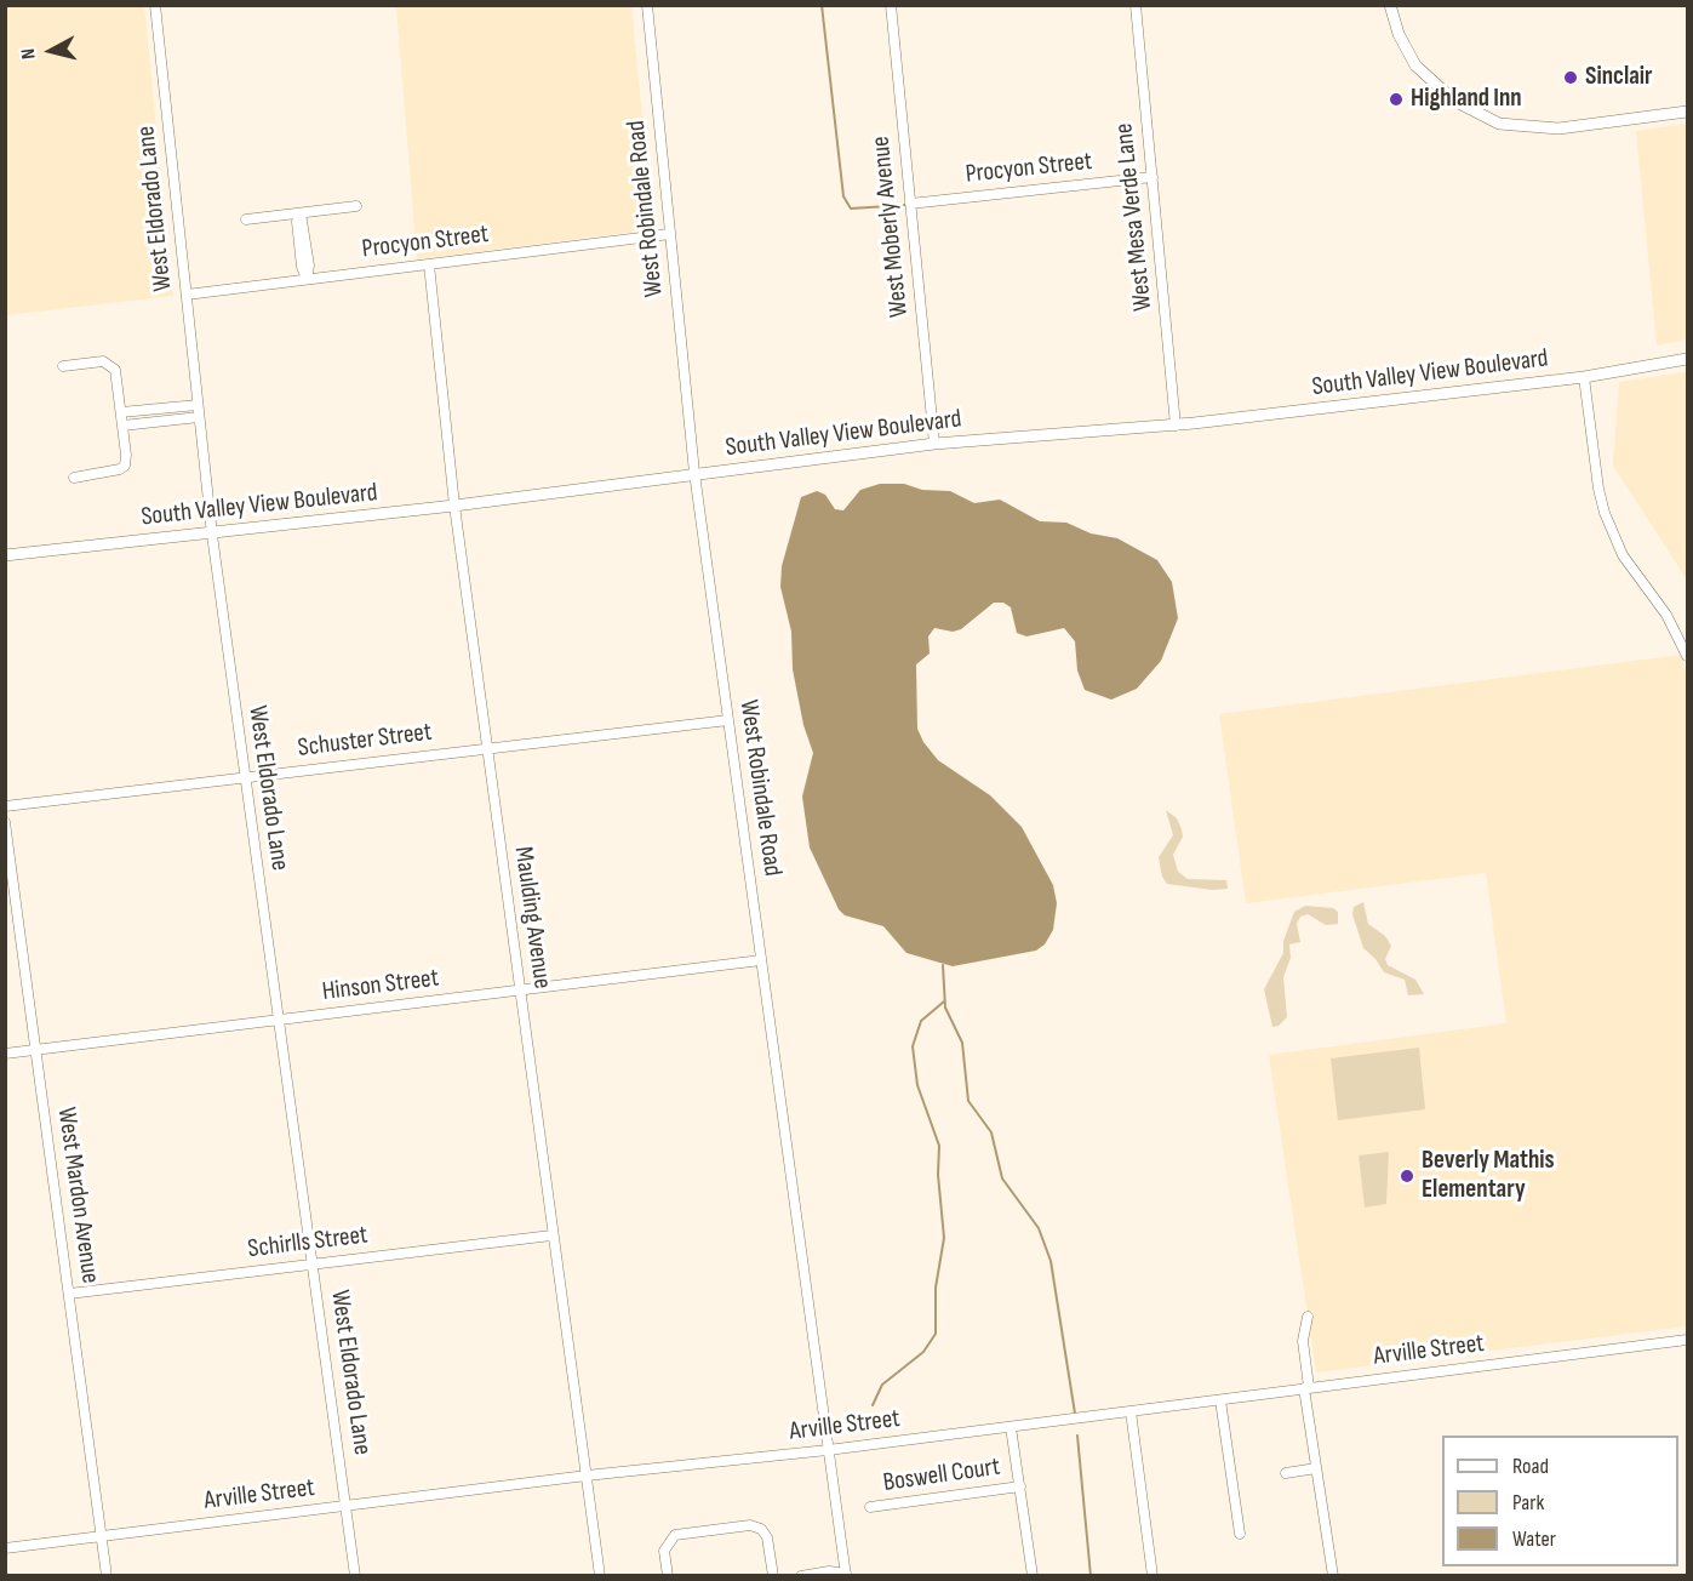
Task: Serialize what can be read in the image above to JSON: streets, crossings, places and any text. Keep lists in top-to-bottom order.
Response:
{
  "streets": {
    "main road": ["South Valley View Boulevard"],
    "street": [
      "Procyon Street",
      "West Eldorado Lane",
      "West Robindale Road",
      "West Mesa Verde Lane",
      "West Moberly Avenue",
      "Schuster Street",
      "Maulding Avenue",
      "Hinson Street",
      "West Mardon Avenue",
      "Schirlls Street",
      "Arville Street",
      "Boswell Court"
    ]
  },
  "crossings": [
    ["Procyon Street", "West Eldorado Lane"],
    ["Procyon Street", "West Robindale Road"],
    ["Procyon Street", "West Mesa Verde Lane"],
    ["Procyon Street", "West Moberly Avenue"],
    ["Procyon Street", "Maulding Avenue"],
    ["West Eldorado Lane", "South Valley View Boulevard"],
    ["West Eldorado Lane", "Schuster Street"],
    ["West Eldorado Lane", "Hinson Street"],
    ["West Eldorado Lane", "Schirlls Street"],
    ["West Eldorado Lane", "Arville Street"],
    ["West Robindale Road", "South Valley View Boulevard"],
    ["West Robindale Road", "Schuster Street"],
    ["West Robindale Road", "Hinson Street"],
    ["West Robindale Road", "Arville Street"],
    ["West Mesa Verde Lane", "South Valley View Boulevard"],
    ["West Moberly Avenue", "South Valley View Boulevard"],
    ["South Valley View Boulevard", "Maulding Avenue"],
    ["Schuster Street", "Maulding Avenue"],
    ["Maulding Avenue", "Hinson Street"],
    ["Maulding Avenue", "Schirlls Street"],
    ["Maulding Avenue", "Arville Street"],
    ["Hinson Street", "West Mardon Avenue"],
    ["West Mardon Avenue", "Schirlls Street"],
    ["West Mardon Avenue", "Arville Street"]
  ],
  "places": ["Sinclair", "Highland Inn", "Beverly Mathis Elementary"],
  "legend": ["Road", "Park", "Water"],
  "north": "left"
}
